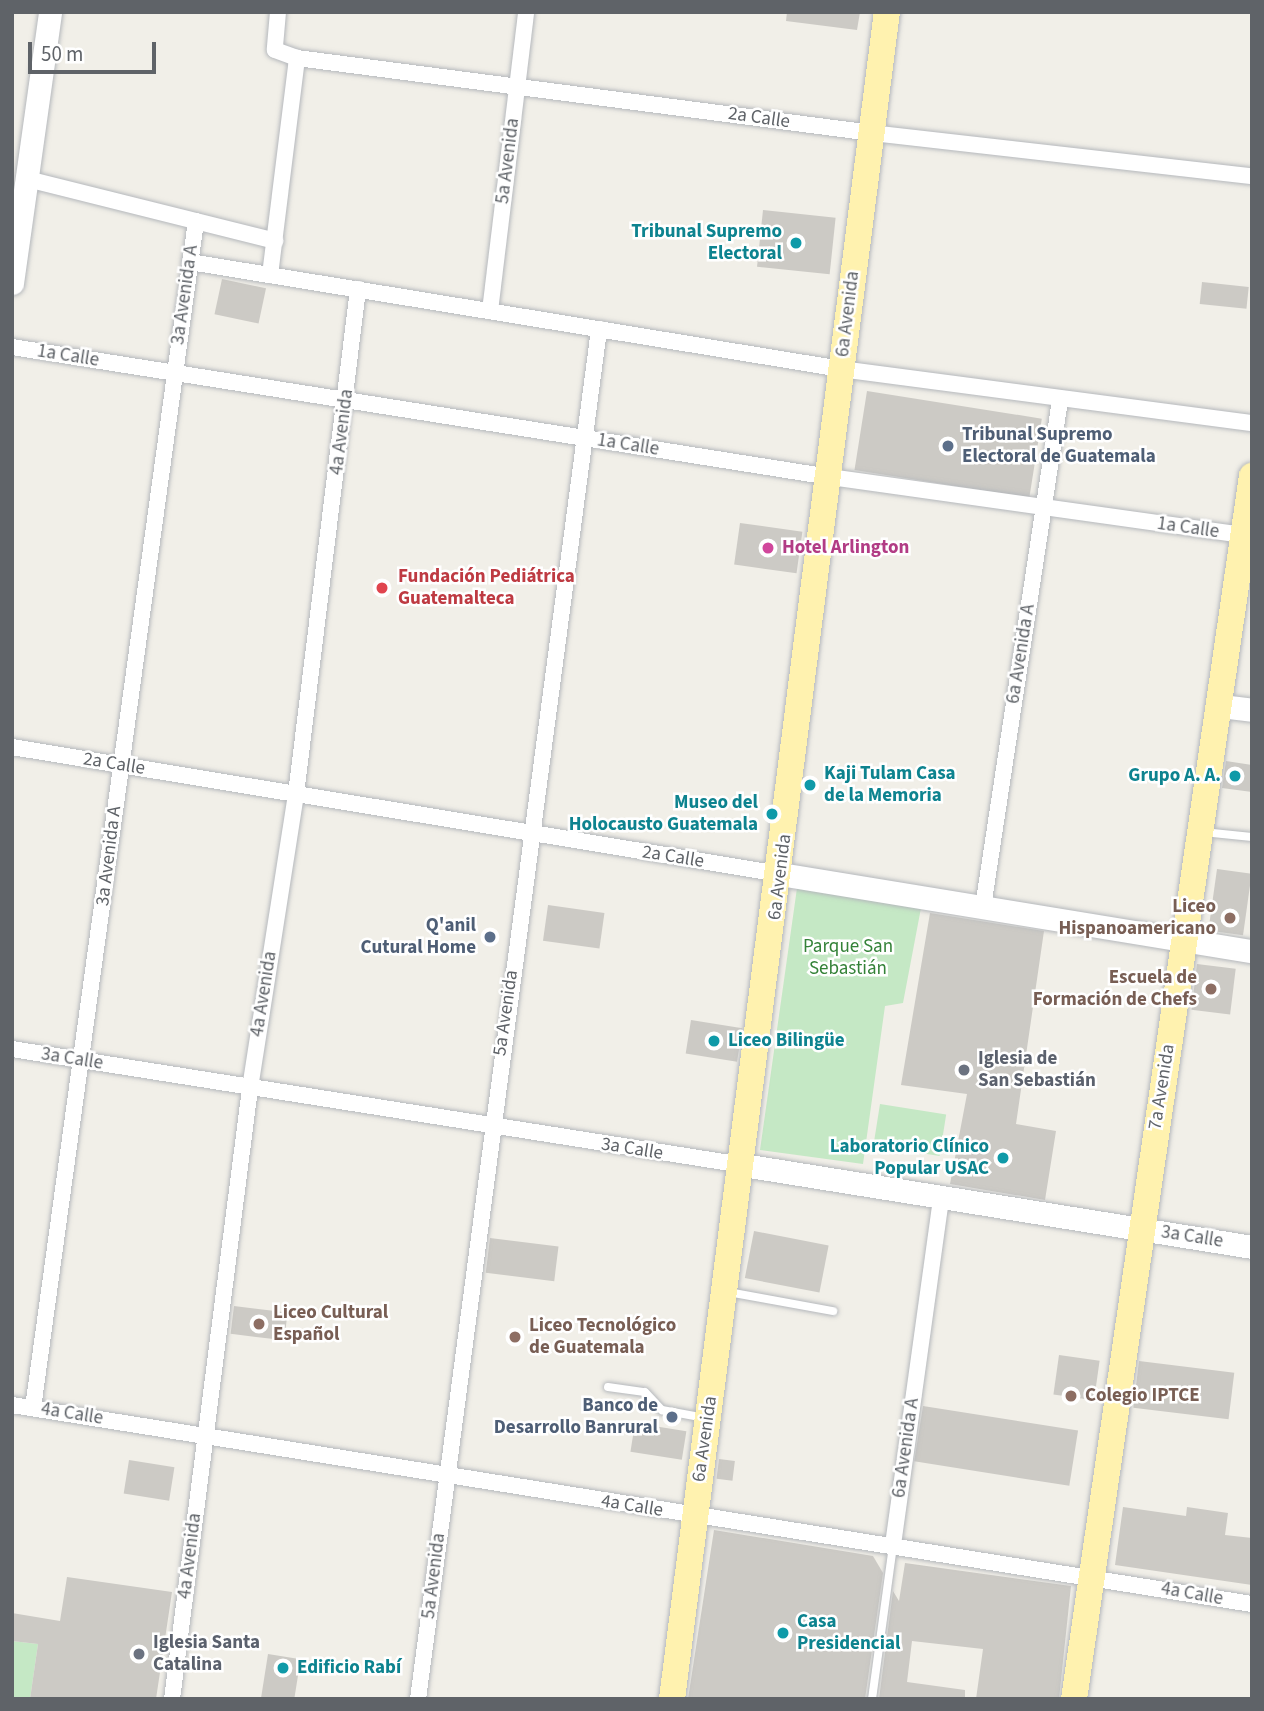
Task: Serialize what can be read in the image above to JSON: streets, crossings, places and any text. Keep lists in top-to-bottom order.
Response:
{
  "streets": {
    "main road": ["6a Avenida", "7a Avenida"],
    "street": [
      "2a Calle",
      "5a Avenida",
      "3a Avenida A",
      "1a Calle",
      "4a Avenida",
      "6a Avenida A",
      "3a Calle",
      "4a Calle"
    ]
  },
  "crossings": [
    ["2a Calle", "5a Avenida"],
    ["2a Calle", "3a Avenida A"],
    ["2a Calle", "6a Avenida"],
    ["2a Calle", "4a Avenida"],
    ["2a Calle", "6a Avenida A"],
    ["2a Calle", "7a Avenida"],
    ["5a Avenida", "1a Calle"],
    ["5a Avenida", "3a Calle"],
    ["5a Avenida", "4a Calle"],
    ["3a Avenida A", "1a Calle"],
    ["3a Avenida A", "3a Calle"],
    ["3a Avenida A", "4a Calle"],
    ["6a Avenida", "1a Calle"],
    ["6a Avenida", "3a Calle"],
    ["6a Avenida", "4a Calle"],
    ["1a Calle", "4a Avenida"],
    ["1a Calle", "6a Avenida A"],
    ["1a Calle", "7a Avenida"],
    ["4a Avenida", "3a Calle"],
    ["4a Avenida", "4a Calle"],
    ["6a Avenida A", "3a Calle"],
    ["6a Avenida A", "4a Calle"],
    ["3a Calle", "7a Avenida"],
    ["7a Avenida", "4a Calle"]
  ],
  "parks": ["Parque San Sebastián"],
  "places": [
    "Tribunal Supremo Electoral",
    "Tribunal Supremo Electoral de Guatemala",
    "Hotel Arlington",
    "Fundación Pediátrica Guatemalteca",
    "Grupo A. A.",
    "Kaji Tulam Casa de la Memoria",
    "Museo del Holocausto Guatemala",
    "Liceo Hispanoamericano",
    "Q'anil Cutural Home",
    "Escuela de Formación de Chefs",
    "Liceo Bilingüe",
    "Iglesia de San Sebastián",
    "Laboratorio Clínico Popular USAC",
    "Liceo Cultural Español",
    "Liceo Tecnológico de Guatemala",
    "Colegio IPTCE",
    "Banco de Desarrollo Banrural",
    "Casa Presidencial",
    "Iglesia Santa Catalina",
    "Edificio Rabí"
  ],
  "scale_bar": "50 m"
}
